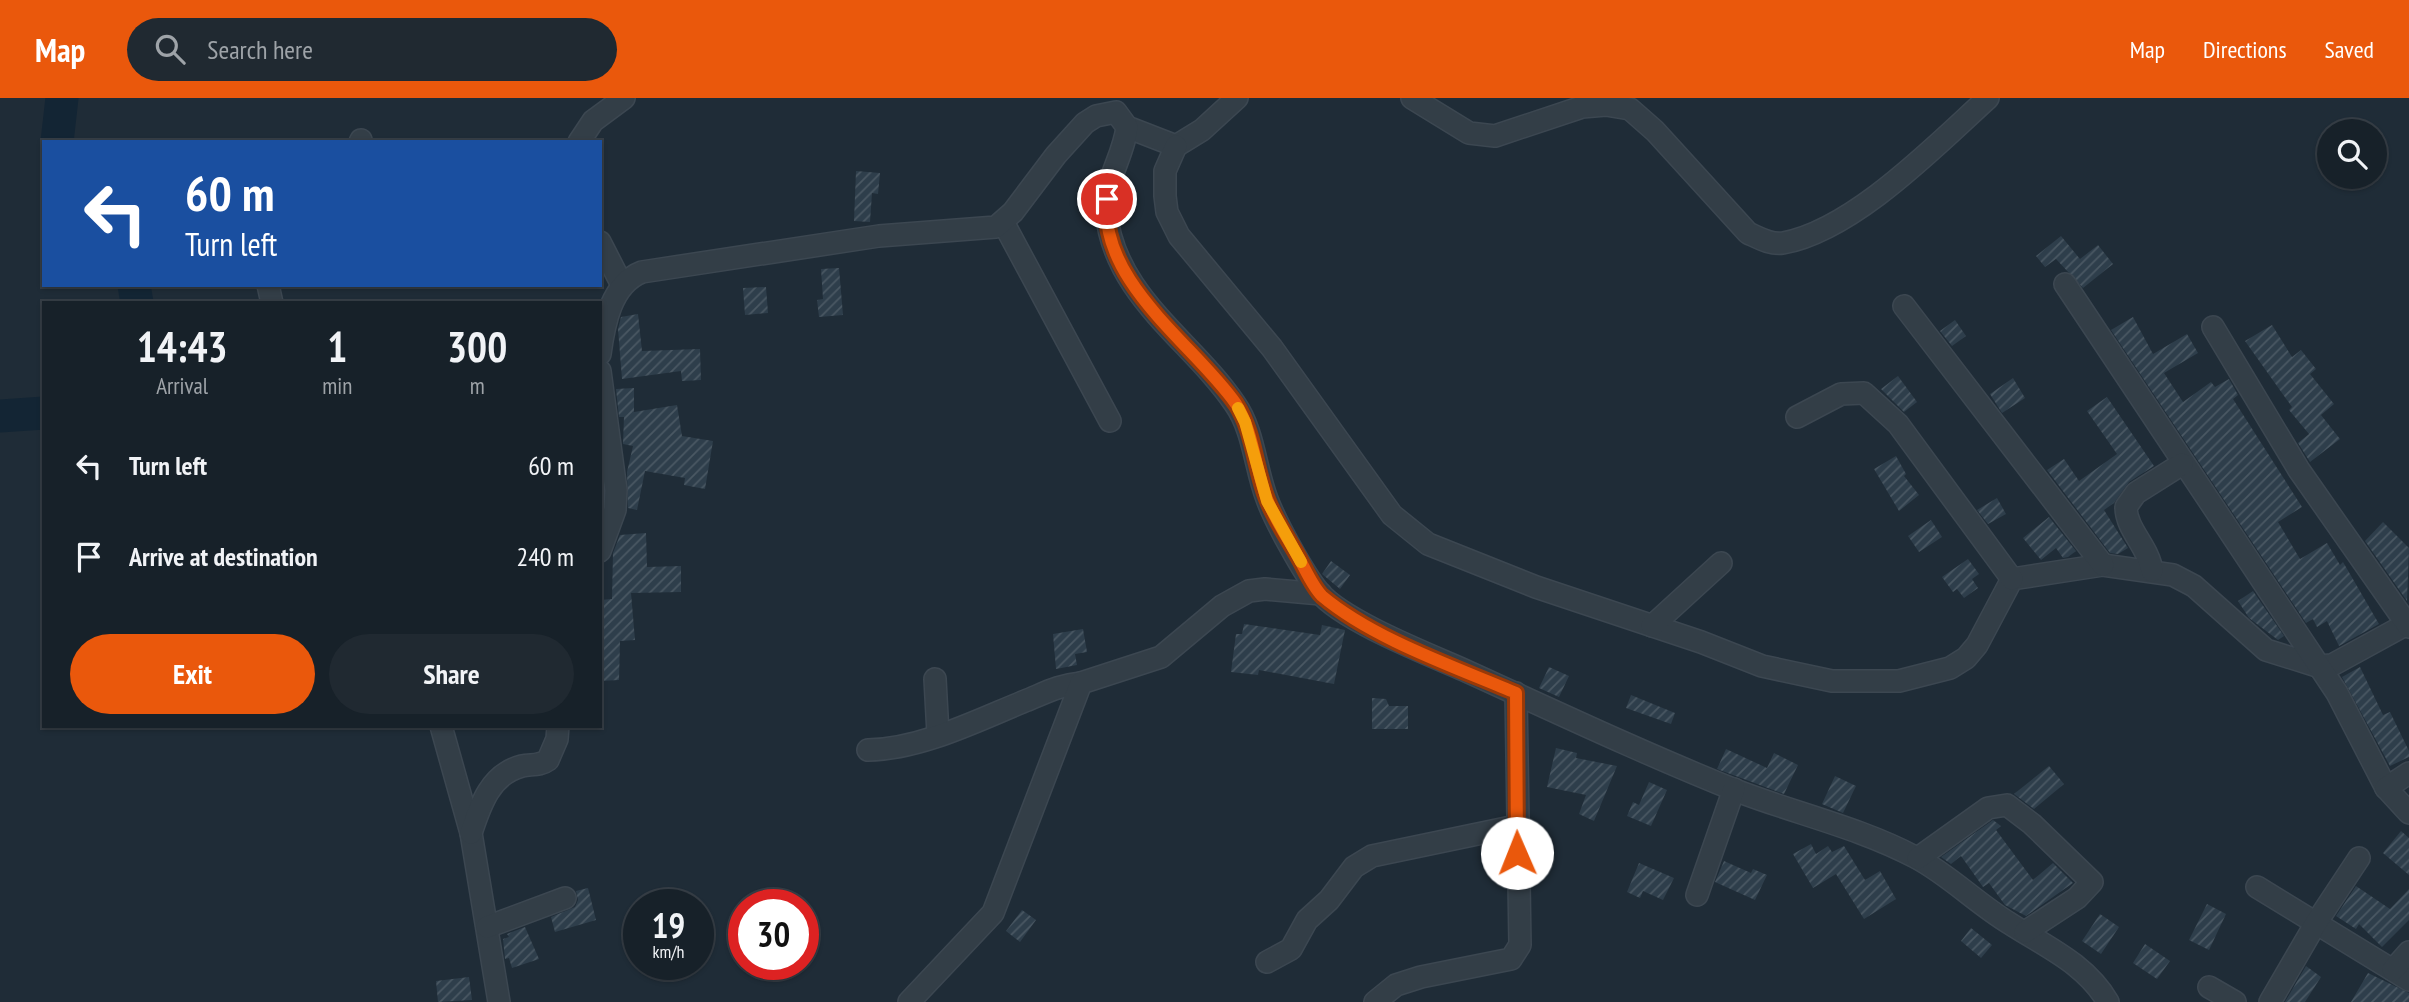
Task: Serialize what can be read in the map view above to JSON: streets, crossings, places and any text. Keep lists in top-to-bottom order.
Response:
{
  "page": {
    "header": "Map",
    "search": "Search here",
    "nav": ["Map", "Directions", "Saved"],
    "turn": ["60 m", "Turn left"],
    "eta": [
      "14:43",
      "Arrival",
      "1",
      "min",
      "300",
      "m"
    ],
    "list": [
      {
        "name": "Turn left",
        "value": "60 m"
      },
      {
        "name": "Arrive at destination",
        "value": "240 m"
      }
    ],
    "buttons": ["Exit", "Share"],
    "speed": "19 km/h",
    "limit": "30"
  }
}
